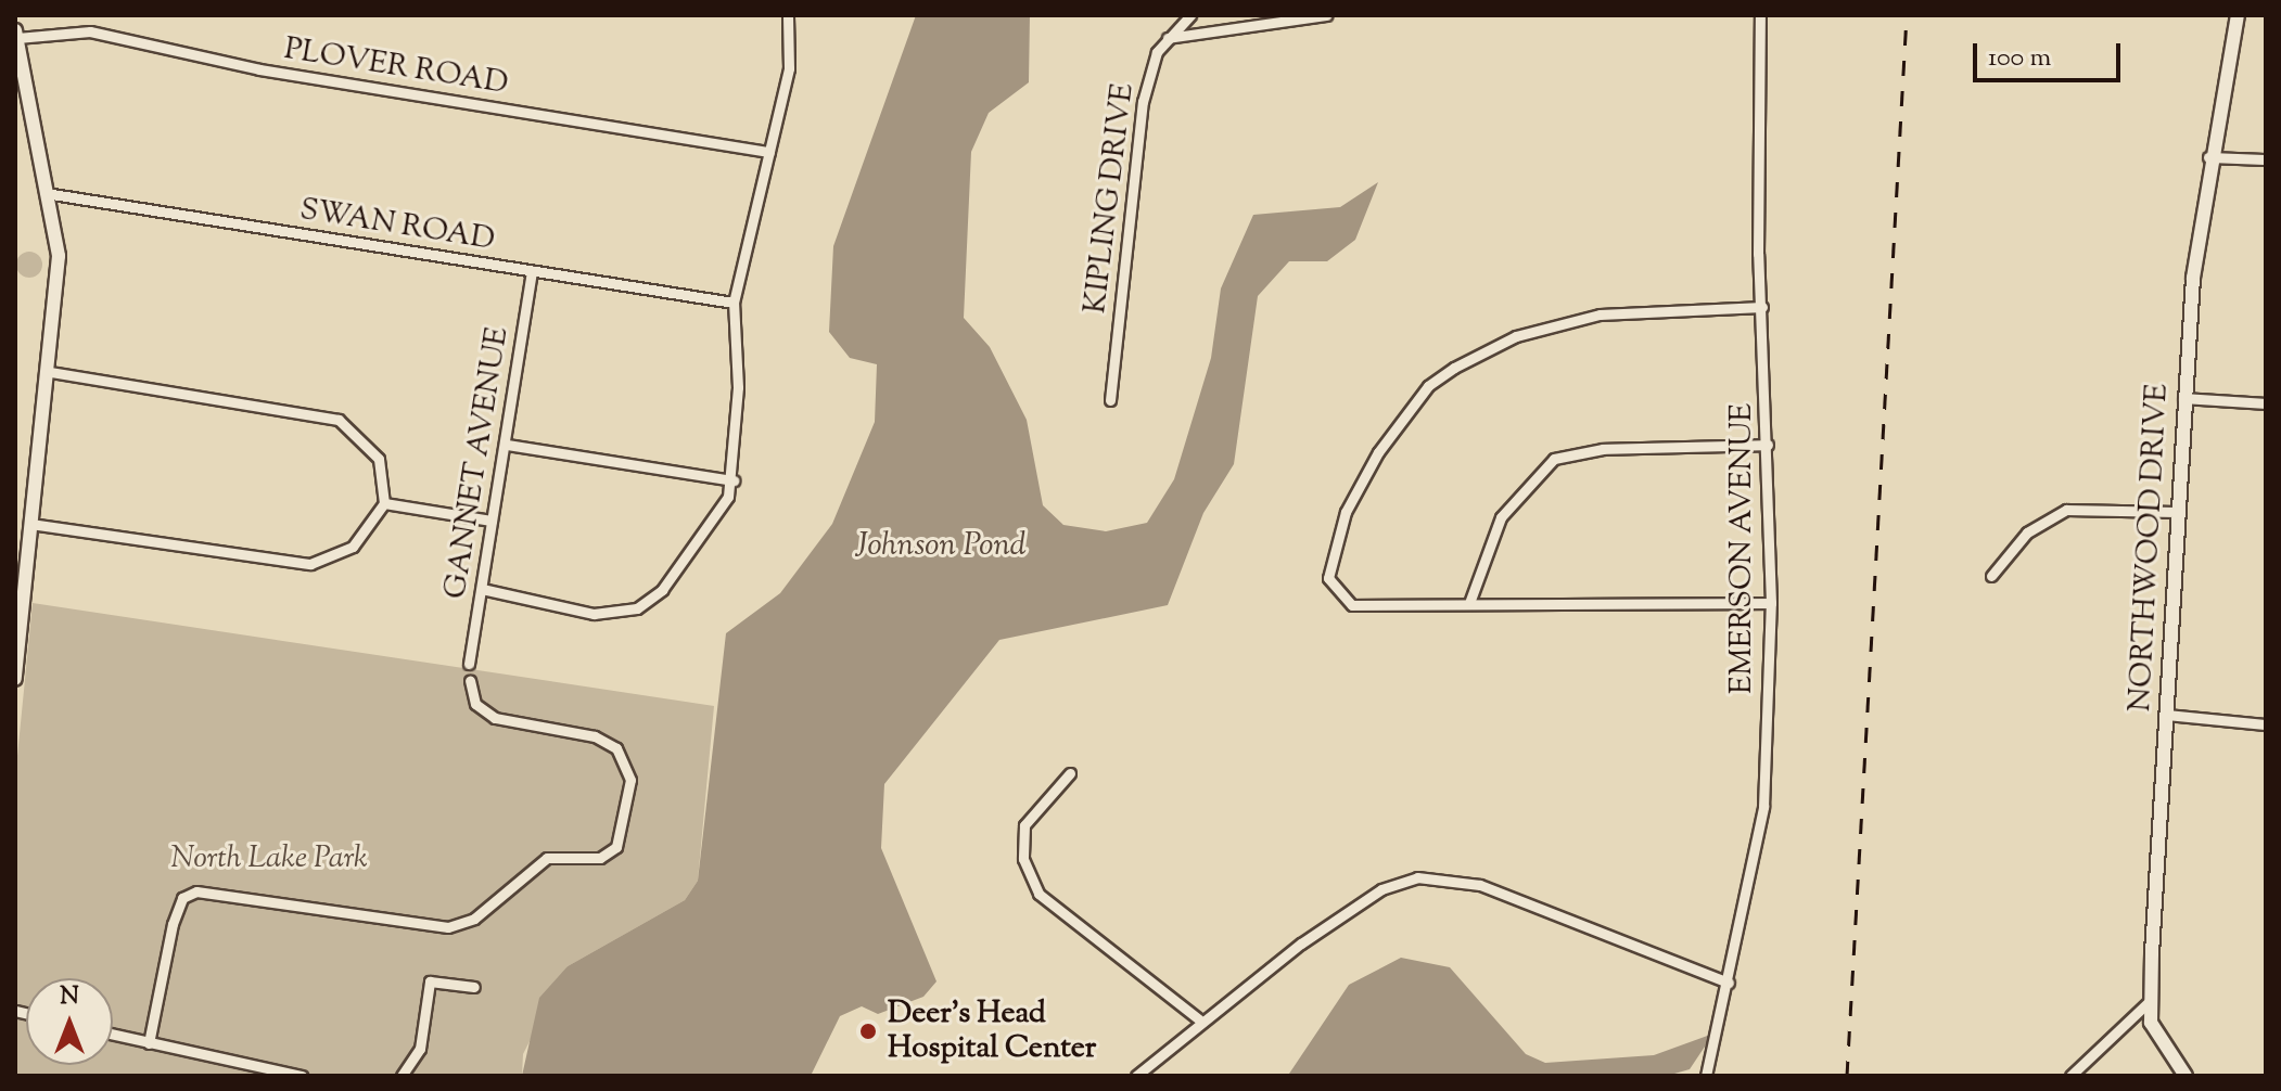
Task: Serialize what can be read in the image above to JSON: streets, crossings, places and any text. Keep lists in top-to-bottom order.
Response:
{
  "streets": {
    "street": [
      "PLOVER ROAD",
      "KIPLING DRIVE",
      "SWAN ROAD",
      "GANNET AVENUE",
      "NORTHWOOD DRIVE",
      "EMERSON AVENUE"
    ]
  },
  "crossings": [
    ["SWAN ROAD", "GANNET AVENUE"]
  ],
  "water": ["Johnson Pond"],
  "parks": ["North Lake Park"],
  "places": ["Deer's Head Hospital Center"],
  "scale_bar": "100 m",
  "north": "top"
}
